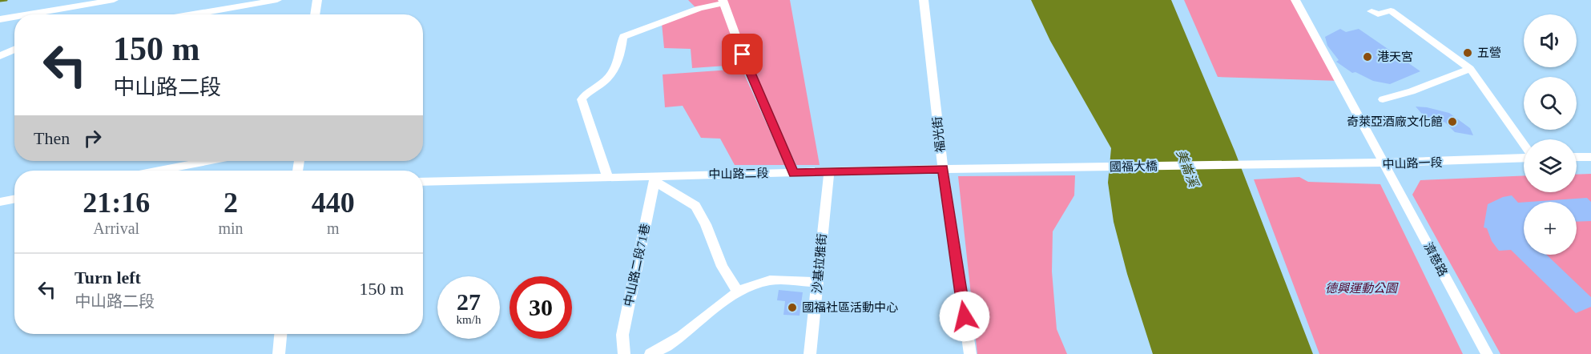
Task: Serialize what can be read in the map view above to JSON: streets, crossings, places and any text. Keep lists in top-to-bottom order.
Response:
{
  "streets": {
    "street": [
      "福光街",
      "中山路一段",
      "國福大橋",
      "中山路二段",
      "濟慈路",
      "沙基拉雅街",
      "中山路二段71巷"
    ]
  },
  "crossings": [
    ["福光街", "中山路二段"],
    ["中山路一段", "國福大橋"],
    ["中山路一段", "濟慈路"],
    ["國福大橋", "中山路二段"],
    ["中山路二段", "沙基拉雅街"],
    ["中山路二段", "中山路二段71巷"]
  ],
  "water": ["美崙溪"],
  "parks": ["德興運動公園"],
  "places": [
    "五營",
    "港天宮",
    "奇萊亞酒廠文化館",
    "國福社區活動中心"
  ],
  "page": {
    "map_buttons": "+",
    "turn": ["150 m", "中山路二段"],
    "then": "Then",
    "eta": [
      "21:16",
      "Arrival",
      "2",
      "min",
      "440",
      "m"
    ],
    "list": [
      {
        "name": "Turn left",
        "note": "中山路二段",
        "value": "150 m"
      }
    ],
    "speed": "27 km/h",
    "limit": "30"
  }
}
